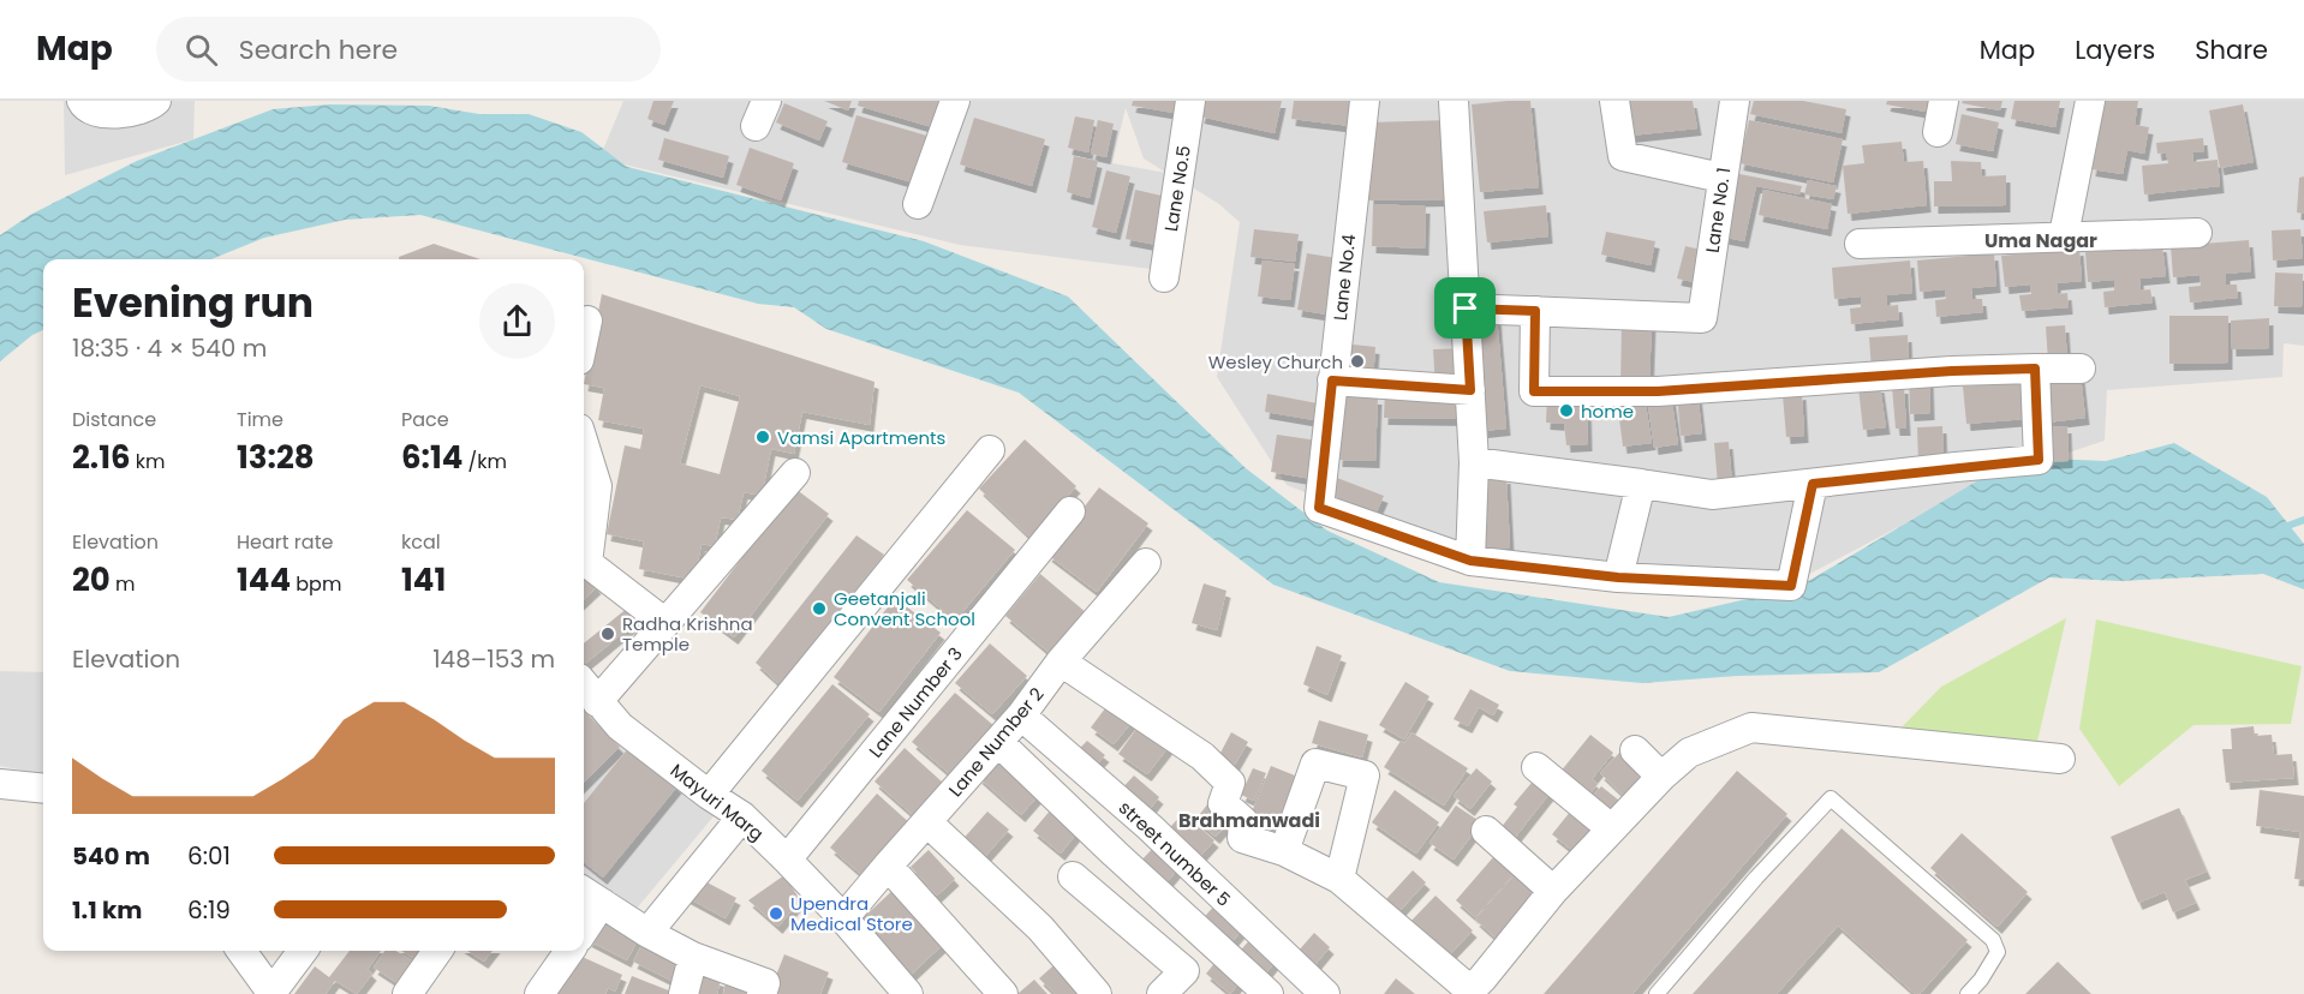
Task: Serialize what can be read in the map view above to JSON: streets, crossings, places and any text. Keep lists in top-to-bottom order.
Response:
{
  "streets": {
    "street": [
      "Lane No.5",
      "Lane No. 1",
      "Lane No.4",
      "Lane Number 3",
      "Lane Number 2",
      "Mayuri Marg",
      "street number 5"
    ]
  },
  "crossings": [
    ["Lane Number 3", "Mayuri Marg"],
    ["Lane Number 2", "Mayuri Marg"],
    ["Lane Number 2", "street number 5"]
  ],
  "districts": ["Uma Nagar", "Brahmanwadi"],
  "places": [
    "Wesley Church",
    "home",
    "Vamsi Apartments",
    "Geetanjali Convent School",
    "Radha Krishna Temple",
    "Upendra Medical Store"
  ],
  "page": {
    "header": "Map",
    "search": "Search here",
    "nav": ["Map", "Layers", "Share"],
    "heading": ["Evening run", "18:35 · 4 × 540 m"],
    "stats": [
      ["Distance", "2.16 km"],
      ["Time", "13:28"],
      ["Pace", "6:14 /km"],
      ["Elevation", "20 m"],
      ["Heart rate", "144 bpm"],
      ["kcal", "141"]
    ],
    "chart": ["Elevation", "148–153 m"],
    "list": [
      {
        "name": "540 m",
        "note": "6:01"
      },
      {
        "name": "1.1 km",
        "note": "6:19"
      }
    ]
  }
}
